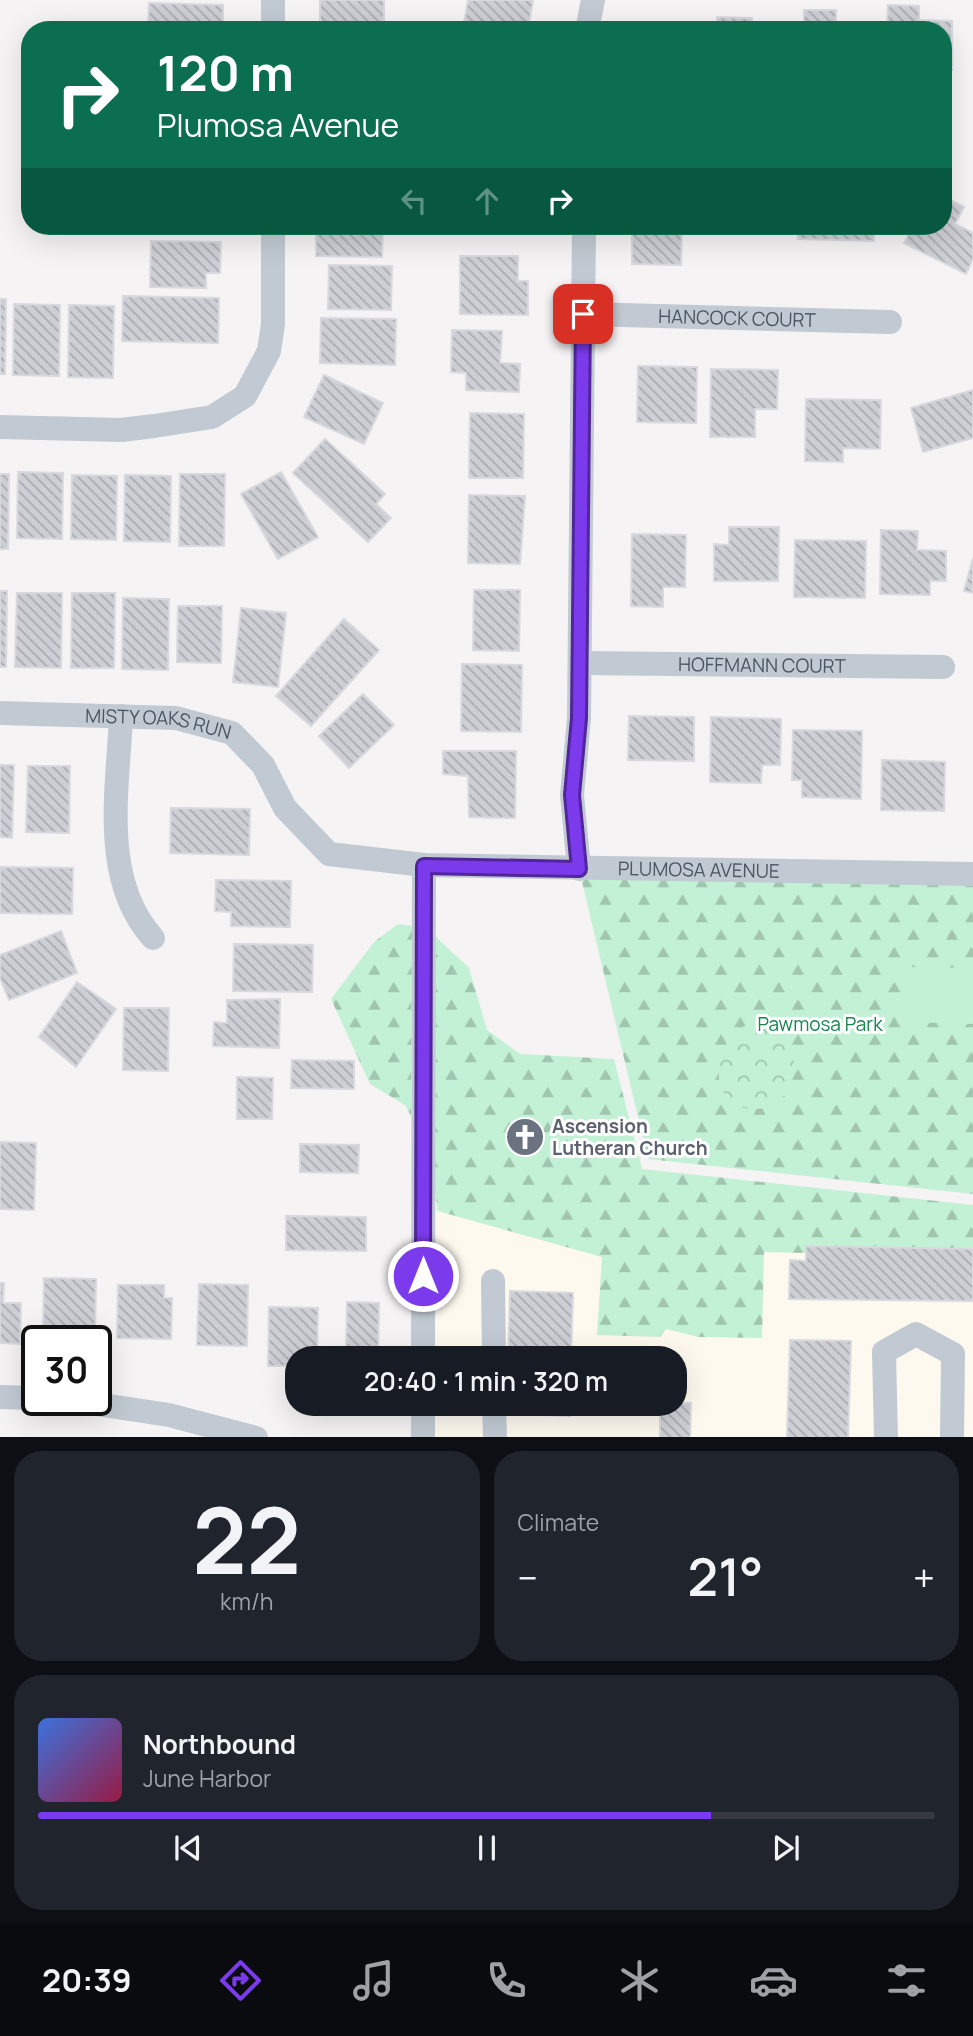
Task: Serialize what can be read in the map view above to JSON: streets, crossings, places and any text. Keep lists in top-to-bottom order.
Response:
{
  "streets": {
    "street": [
      "HANCOCK COURT",
      "HOFFMANN COURT",
      "MISTY OAKS RUN",
      "PLUMOSA AVENUE"
    ]
  },
  "crossings": [
    ["MISTY OAKS RUN", "PLUMOSA AVENUE"]
  ],
  "parks": ["Pawmosa Park"],
  "places": {
    "church": ["Ascension Lutheran Church"]
  },
  "page": {
    "turn": ["120 m", "Plumosa Avenue"],
    "limit": "30",
    "trip": "20:40 · 1 min · 320 m",
    "tile": [
      ["22", "km/h"],
      "Climate"
    ],
    "heat": ["−", "21°", "+"],
    "song": ["Northbound", "June Harbor"],
    "tabs": "20:39"
  }
}
